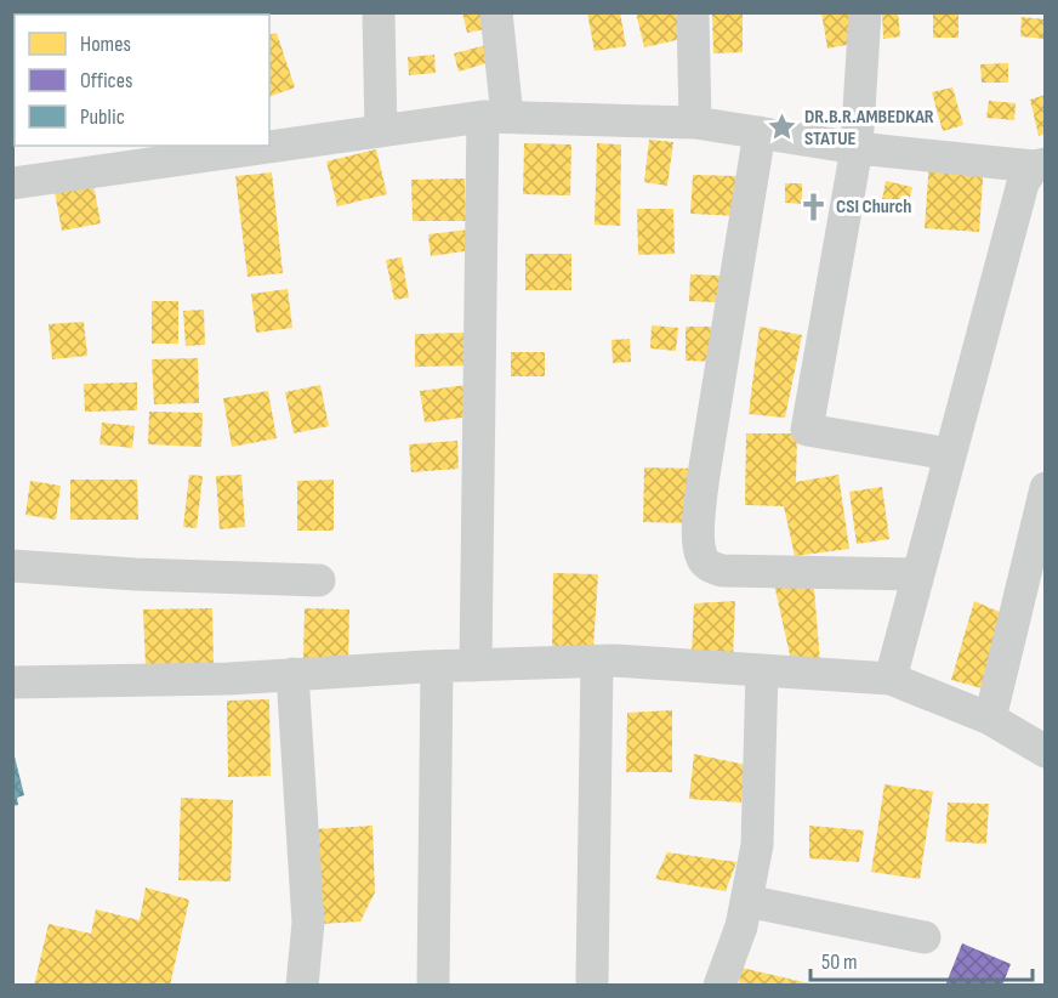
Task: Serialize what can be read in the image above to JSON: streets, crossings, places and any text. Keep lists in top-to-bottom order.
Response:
{
  "places": {
    "place": ["DR.B.R.AMBEDKAR STATUE"],
    "church": ["CSI Church"]
  },
  "legend": ["Homes", "Offices", "Public"],
  "scale_bar": "50 m"
}
